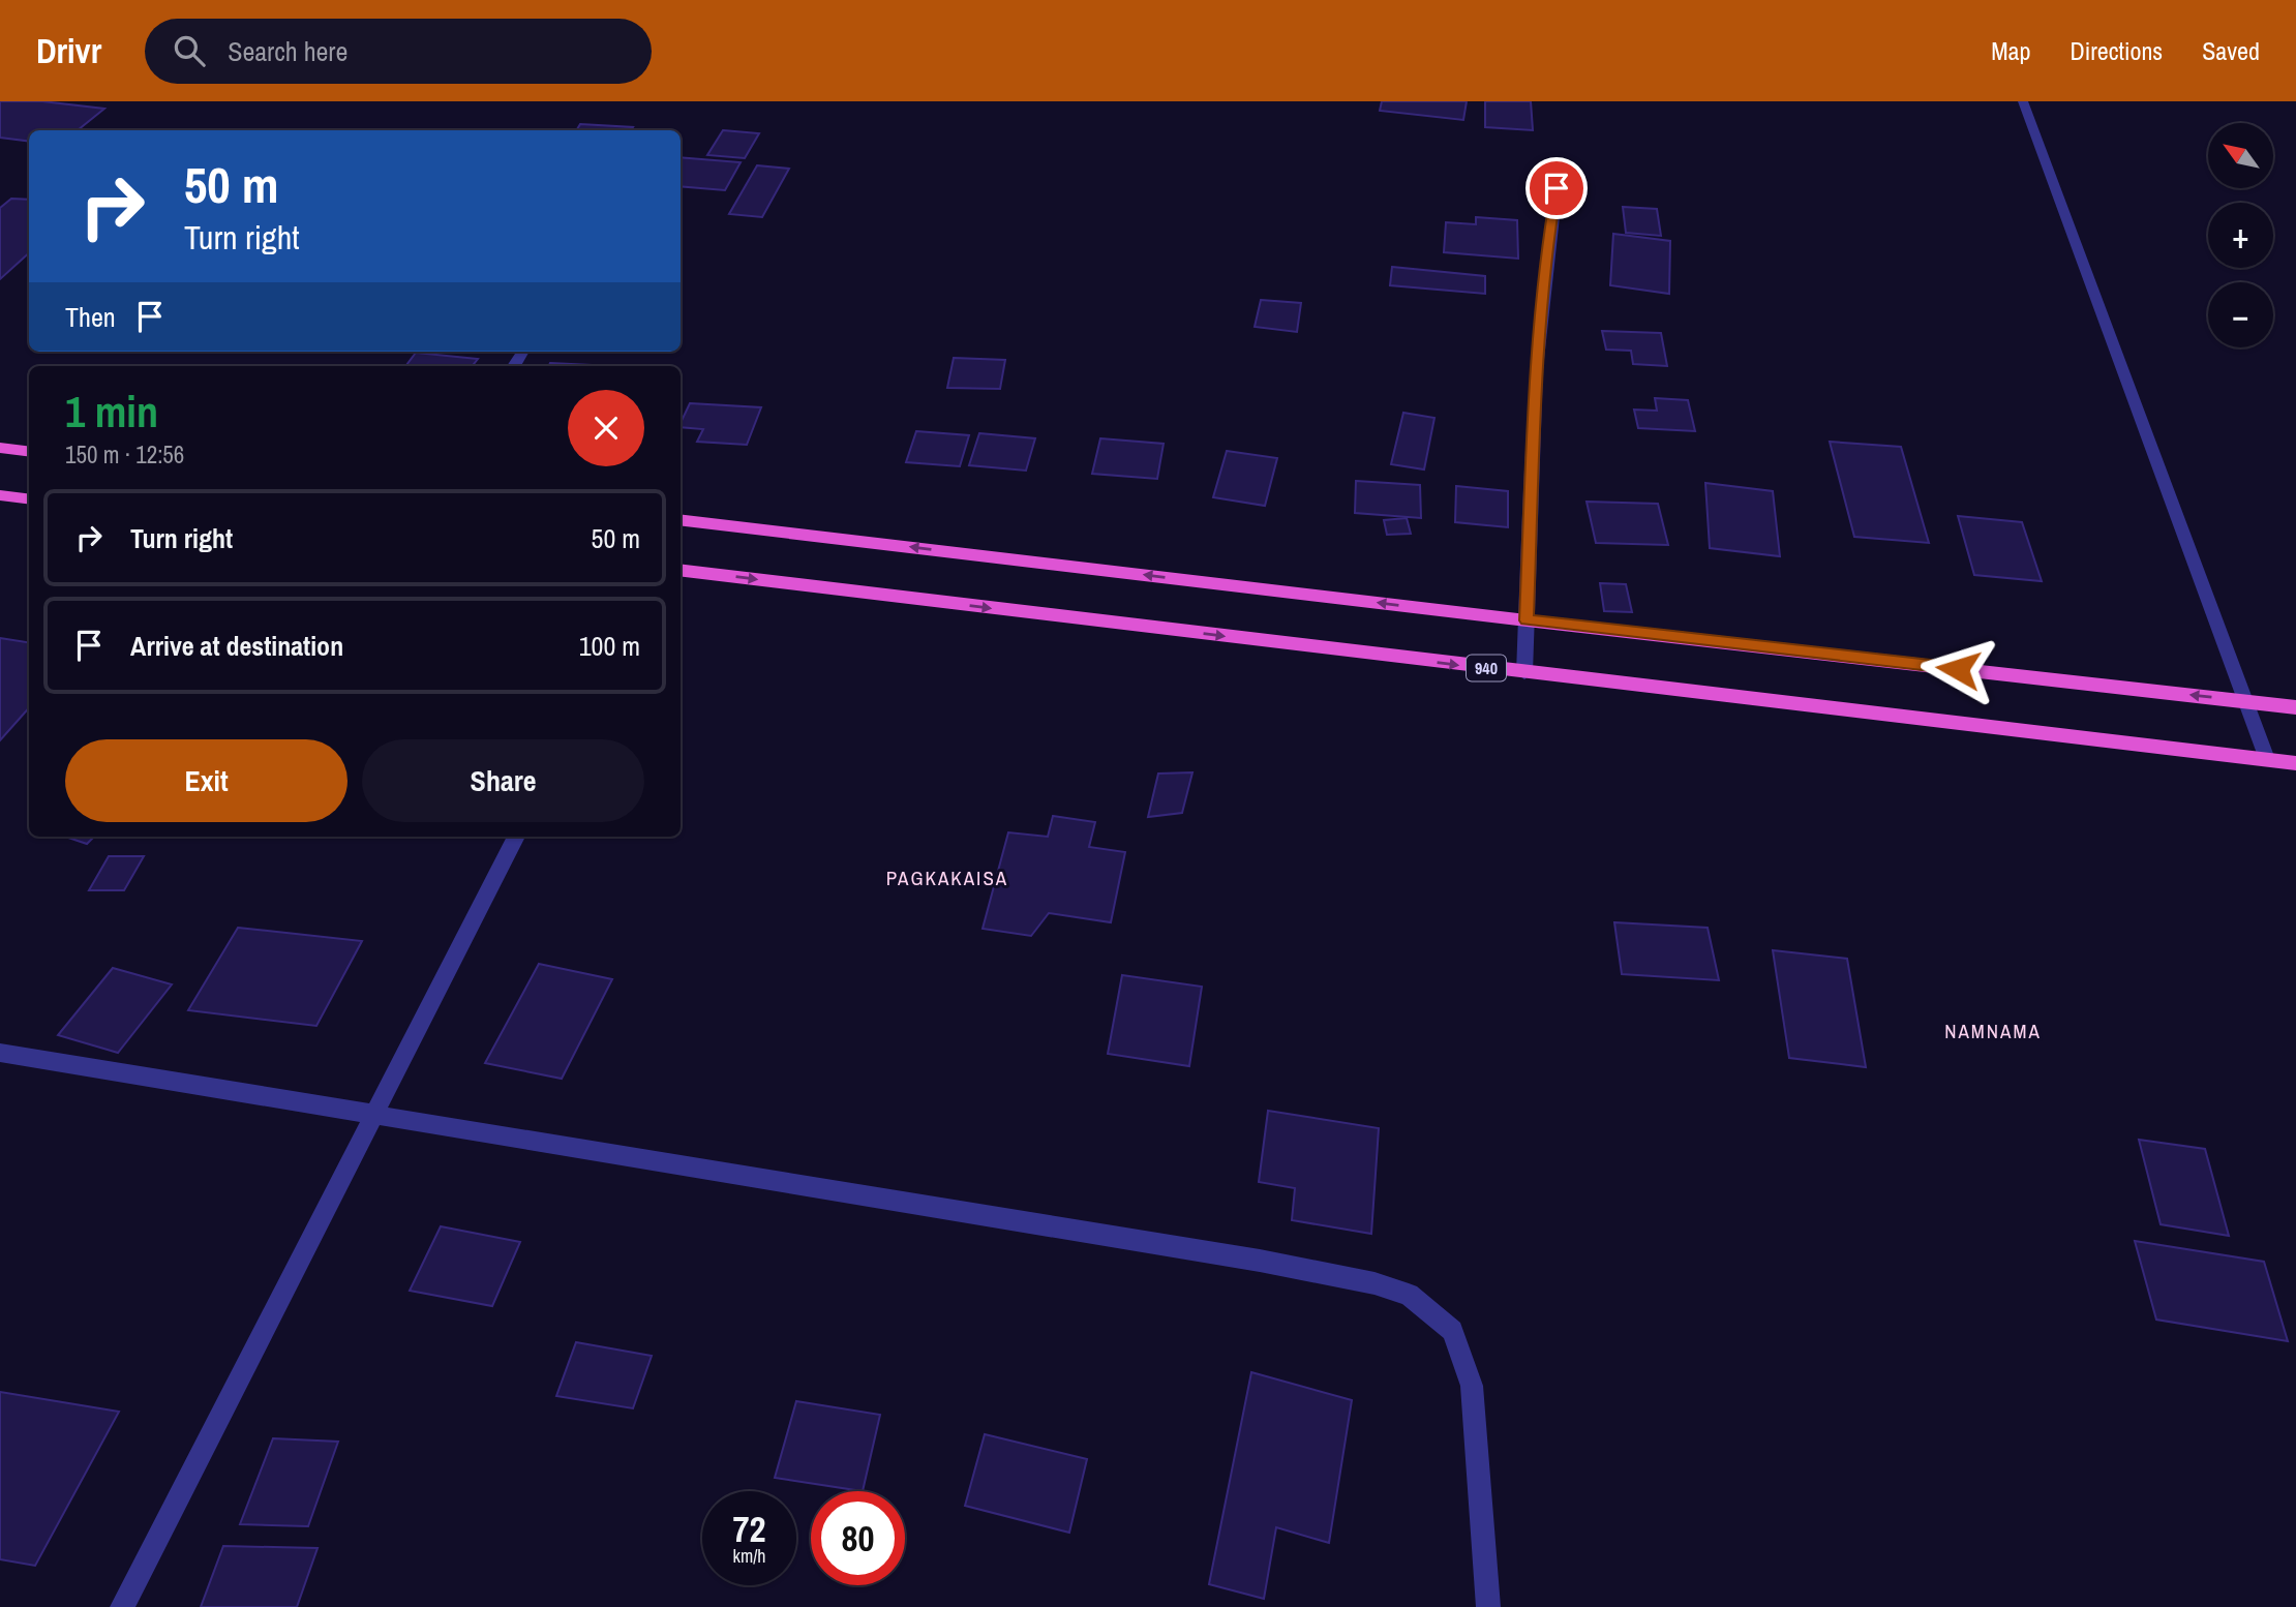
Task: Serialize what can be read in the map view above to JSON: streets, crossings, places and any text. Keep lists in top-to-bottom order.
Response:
{
  "streets": {
    "highway": ["940"]
  },
  "districts": ["PAGKAKAISA", "NAMNAMA"],
  "north": "top left",
  "page": {
    "header": "Drivr",
    "search": "Search here",
    "nav": ["Map", "Directions", "Saved"],
    "map_buttons": ["+", "−"],
    "turn": ["50 m", "Turn right"],
    "then": "Then",
    "heading": ["1 min", "150 m · 12:56"],
    "list": [
      {
        "name": "Turn right",
        "value": "50 m"
      },
      {
        "name": "Arrive at destination",
        "value": "100 m"
      }
    ],
    "buttons": ["Exit", "Share"],
    "speed": "72 km/h",
    "limit": "80"
  }
}
